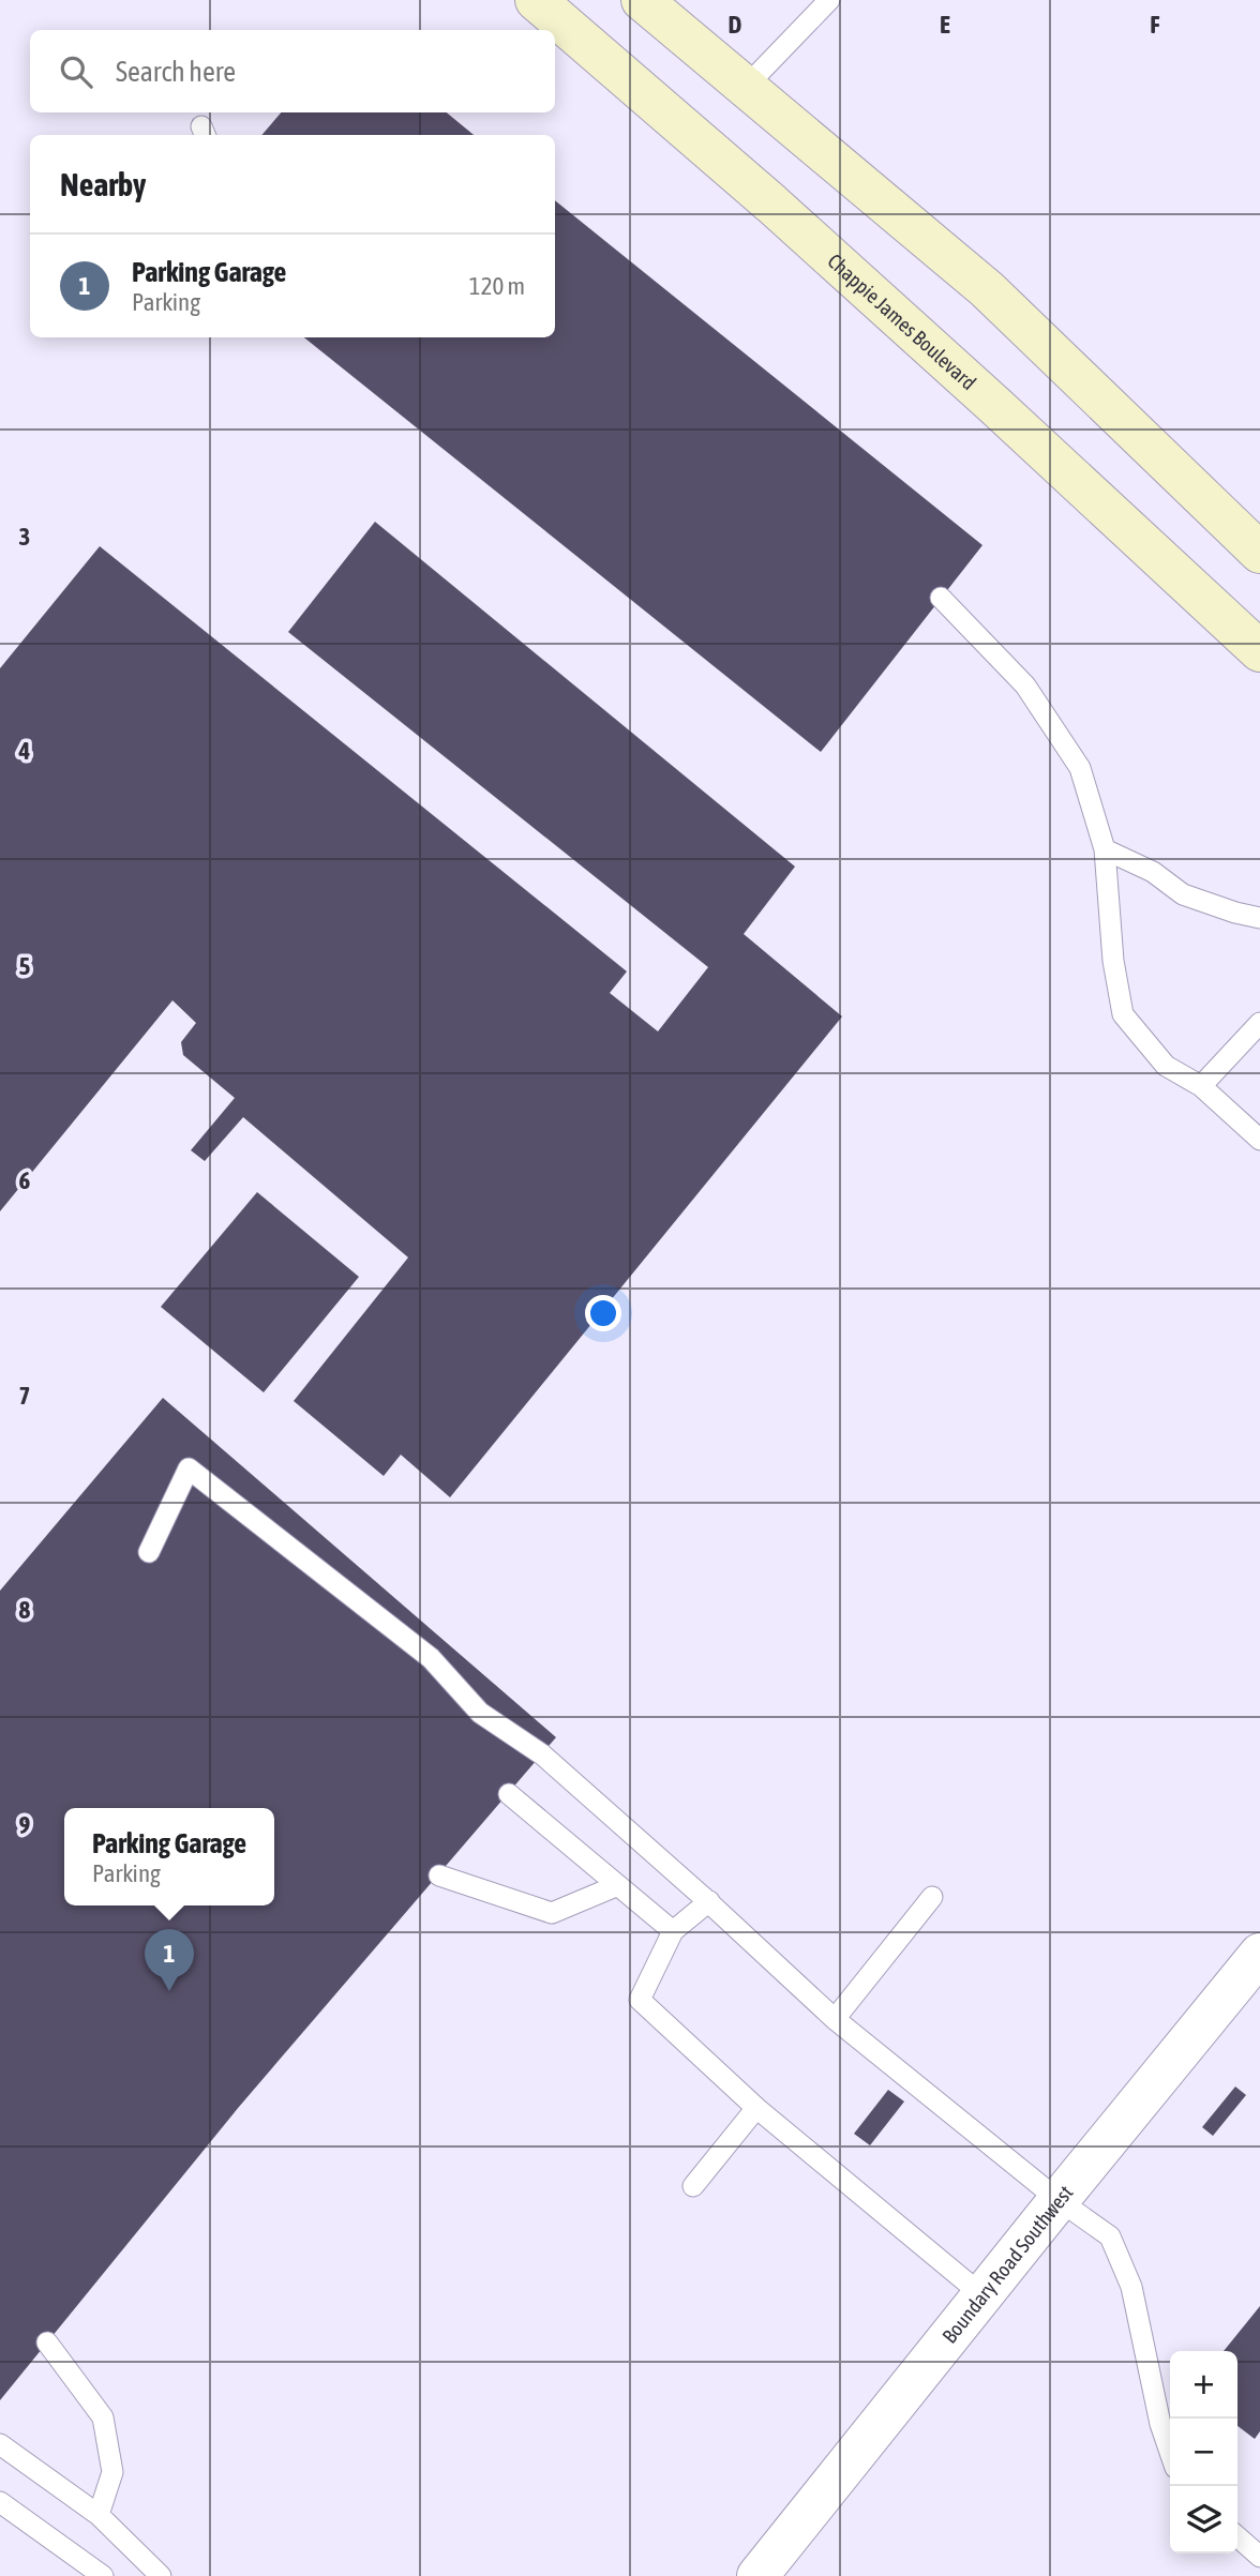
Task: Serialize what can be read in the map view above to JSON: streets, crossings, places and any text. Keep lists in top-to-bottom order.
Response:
{
  "streets": {
    "street": ["Chappie James Boulevard", "Boundary Road Southwest"]
  },
  "page": {
    "search": "Search here",
    "heading": "Nearby",
    "list": [
      {
        "mark": "1",
        "name": "Parking Garage",
        "note": "Parking",
        "value": "120 m"
      }
    ],
    "popup": ["Parking Garage", "Parking"],
    "pins": "1",
    "map_buttons": ["+", "−"]
  },
  "grid": {
    "columns": ["D", "E", "F"],
    "rows": [
      "3",
      "4",
      "5",
      "6",
      "7",
      "8",
      "9"
    ]
  }
}
